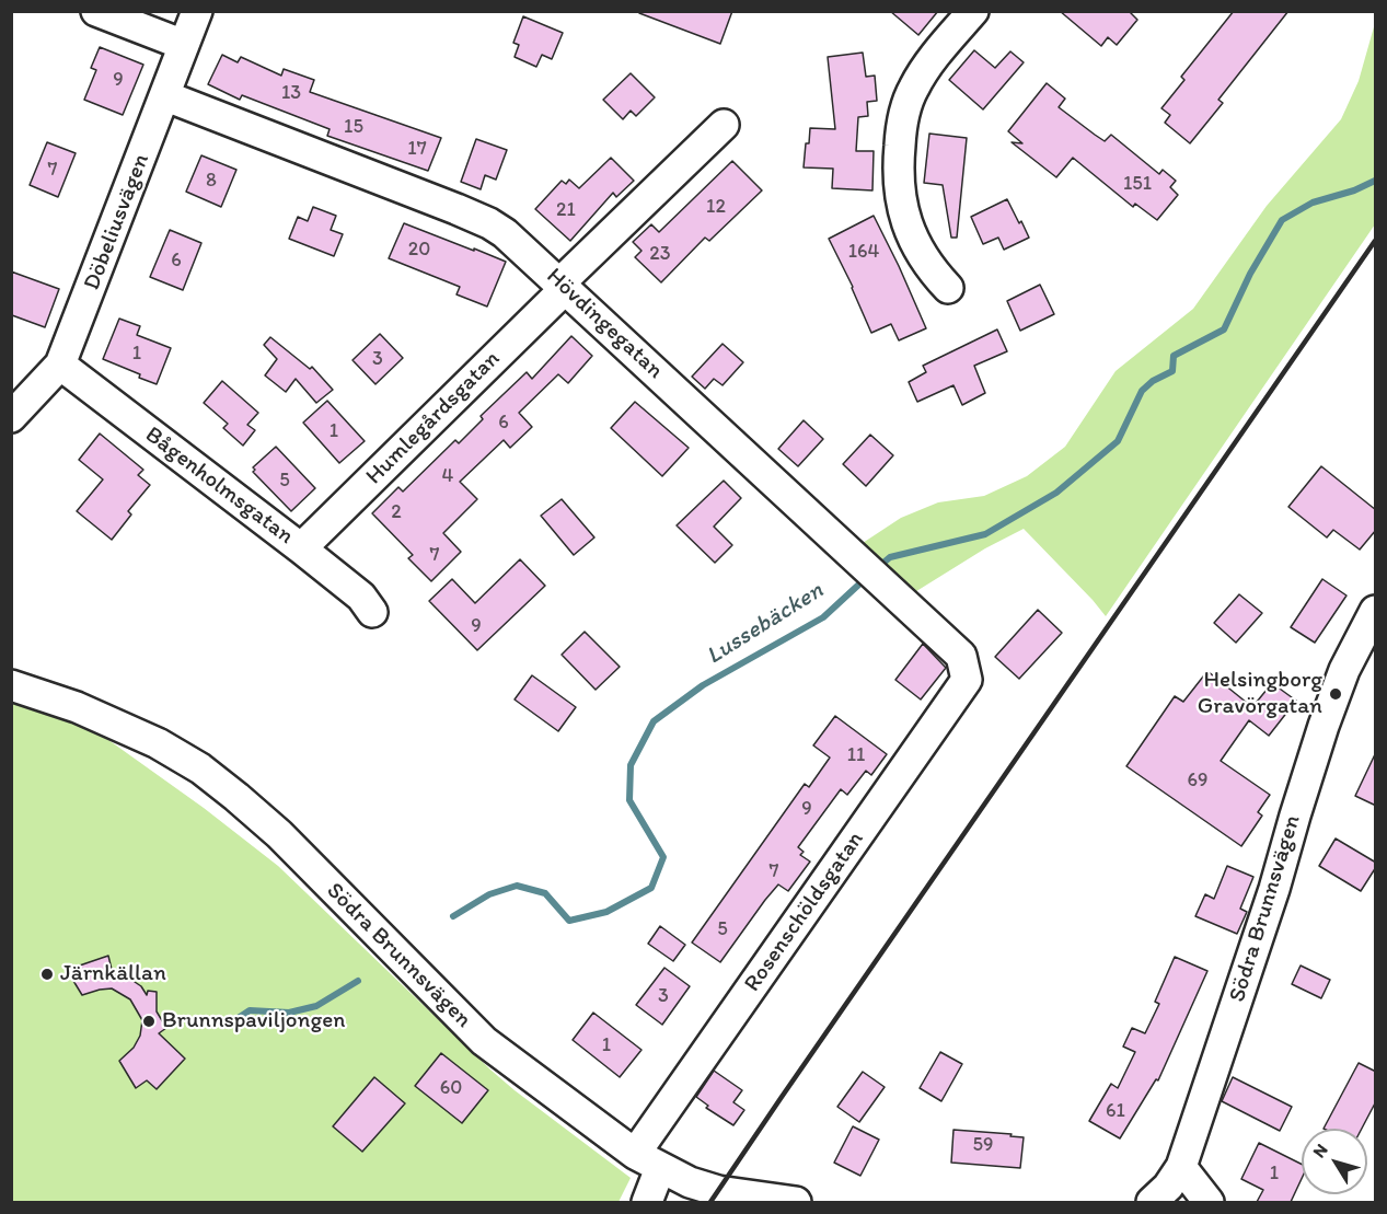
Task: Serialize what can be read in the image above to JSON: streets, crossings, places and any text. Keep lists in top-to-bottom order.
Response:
{
  "streets": {
    "street": [
      "Döbeliusvägen",
      "Hövdingegatan",
      "Humlegårdsgatan",
      "Bågenholmsgatan",
      "Södra Brunnsvägen",
      "Rosenschöldsgatan"
    ]
  },
  "crossings": [
    ["Döbeliusvägen", "Hövdingegatan"],
    ["Döbeliusvägen", "Bågenholmsgatan"],
    ["Hövdingegatan", "Humlegårdsgatan"],
    ["Hövdingegatan", "Rosenschöldsgatan"],
    ["Humlegårdsgatan", "Bågenholmsgatan"],
    ["Södra Brunnsvägen", "Rosenschöldsgatan"]
  ],
  "water": ["Lussebäcken"],
  "places": ["Helsingborg Gravörgatan", "Järnkällan", "Brunnspaviljongen"],
  "house_numbers": [
    "9",
    "13",
    "15",
    "17",
    "7",
    "8",
    "151",
    "12",
    "21",
    "20",
    "164",
    "23",
    "6",
    "1",
    "3",
    "6",
    "1",
    "4",
    "5",
    "2",
    "7",
    "9",
    "11",
    "69",
    "9",
    "7",
    "5",
    "3",
    "1",
    "60",
    "61",
    "59",
    "1"
  ],
  "north": "top left"
}
